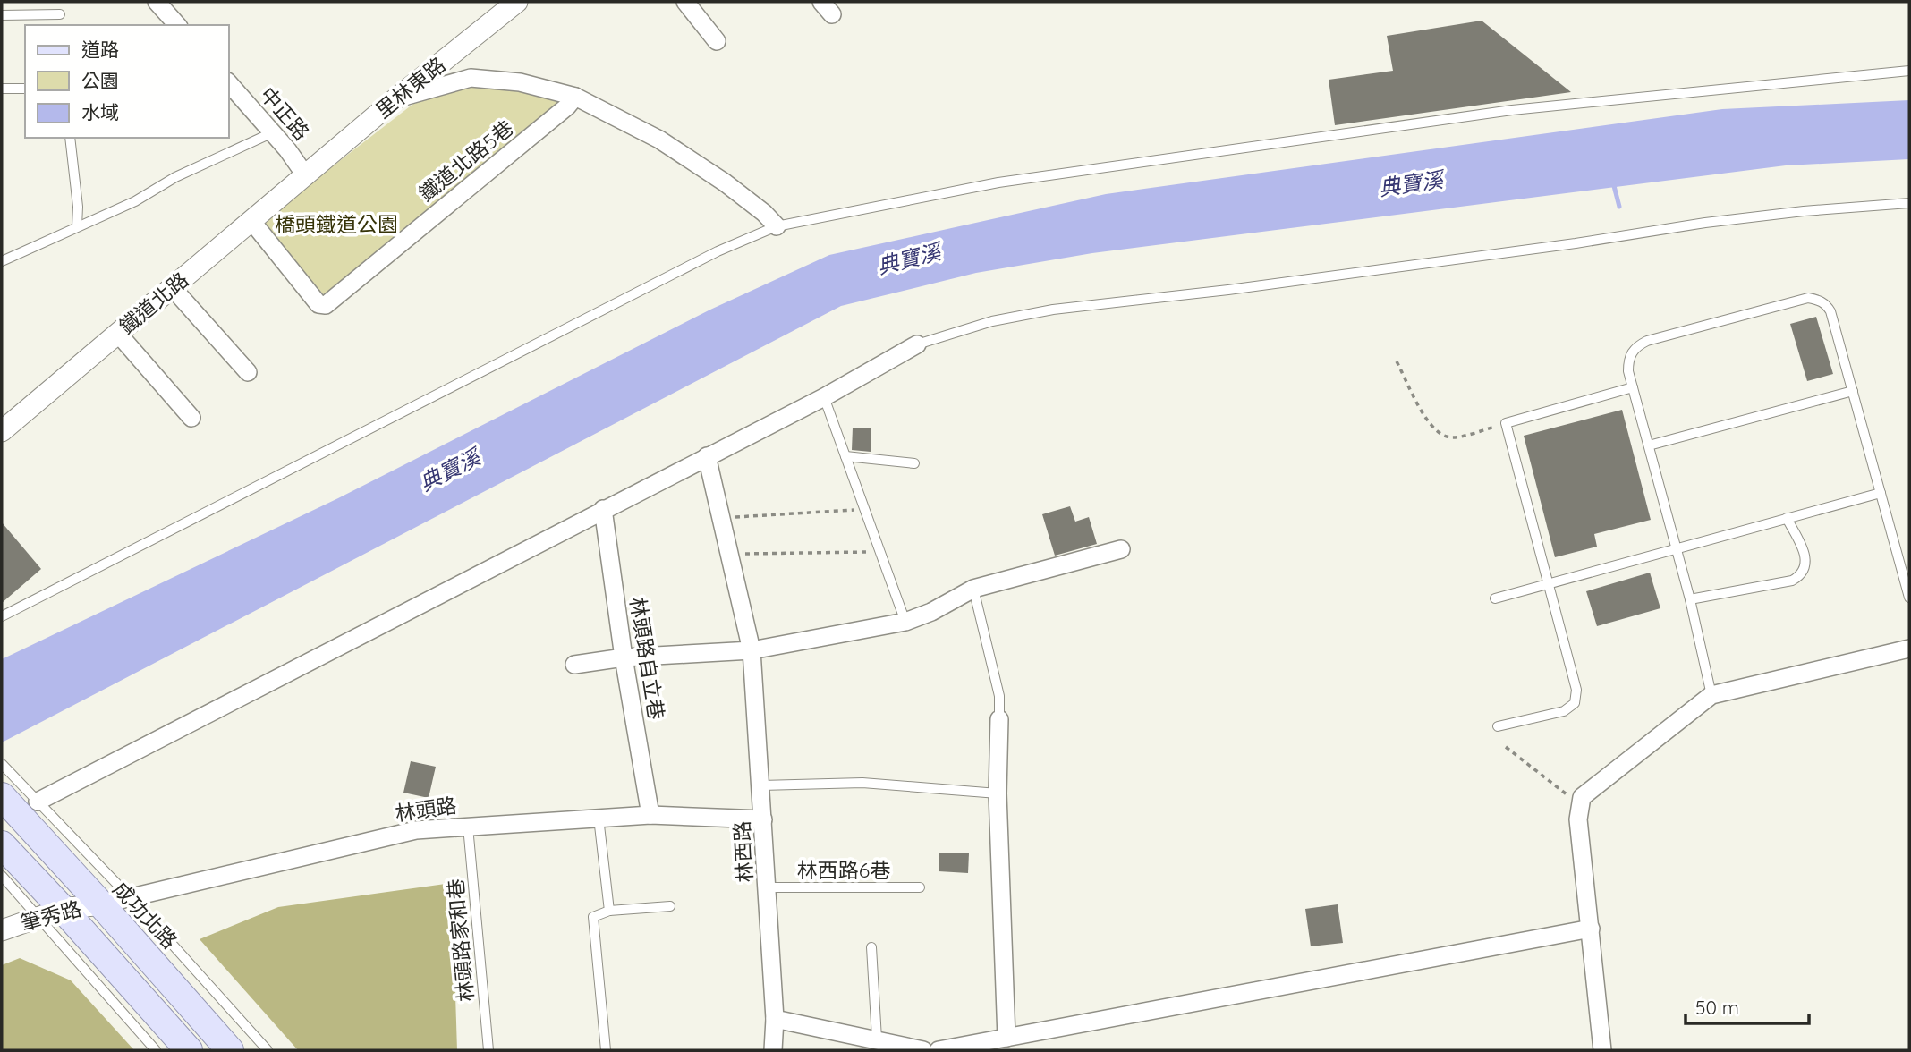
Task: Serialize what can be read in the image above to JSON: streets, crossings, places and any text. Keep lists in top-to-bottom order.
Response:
{
  "streets": {
    "main road": ["成功北路"],
    "street": [
      "里林東路",
      "中正路",
      "鐵道北路5巷",
      "鐵道北路",
      "林頭路自立巷",
      "林頭路",
      "林西路",
      "筆秀路"
    ],
    "lane": ["林西路6巷", "林頭路家和巷"]
  },
  "crossings": [
    ["里林東路", "中正路"],
    ["里林東路", "鐵道北路"],
    ["中正路", "鐵道北路"],
    ["鐵道北路5巷", "鐵道北路"],
    ["林頭路自立巷", "林頭路"],
    ["林頭路", "林西路"],
    ["林頭路", "成功北路"],
    ["林頭路", "筆秀路"],
    ["林頭路", "林頭路家和巷"],
    ["林西路", "林西路6巷"],
    ["成功北路", "筆秀路"]
  ],
  "water": ["典寶溪"],
  "parks": ["橋頭鐵道公園"],
  "legend": ["道路", "公園", "水域"],
  "scale_bar": "50 m"
}
